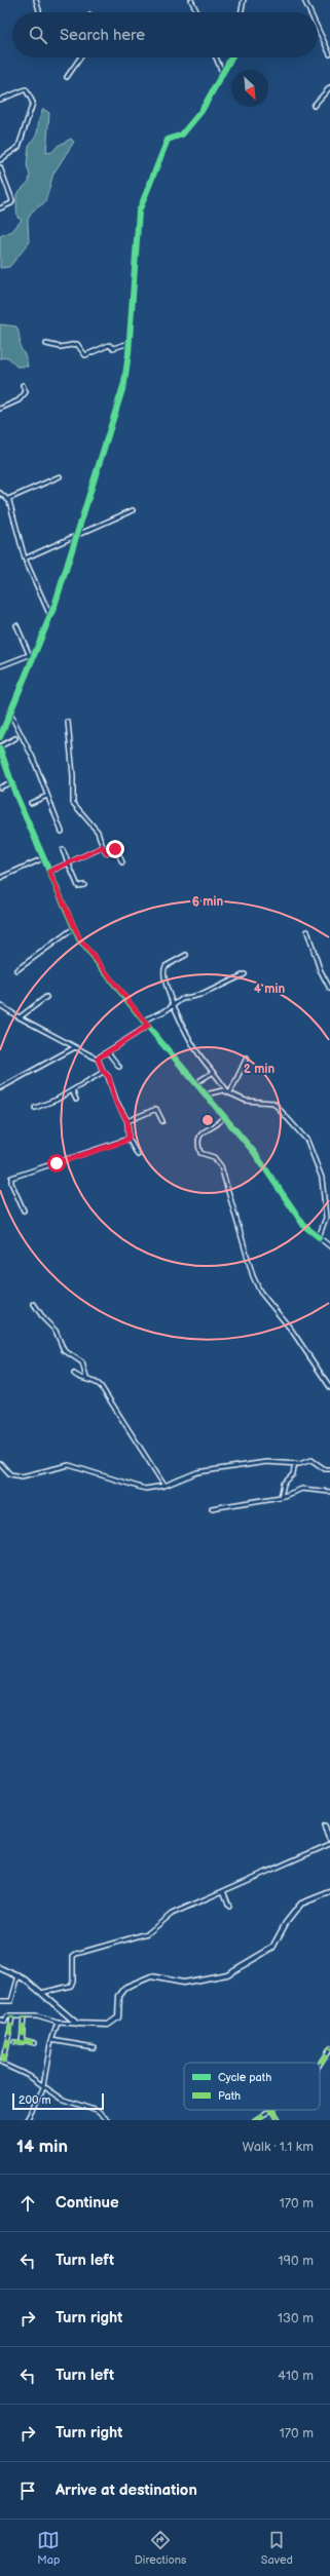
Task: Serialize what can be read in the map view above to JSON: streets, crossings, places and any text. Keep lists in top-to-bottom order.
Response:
{
  "legend": ["Cycle path", "Path"],
  "scale_bar": "200 m",
  "north": "bottom right",
  "page": {
    "search": "Search here",
    "scale": "200 m",
    "heading": ["14 min", "Walk · 1.1 km"],
    "list": [
      ["Continue", "170 m"],
      ["Turn left", "190 m"],
      ["Turn right", "130 m"],
      ["Turn left", "410 m"],
      ["Turn right", "170 m"],
      "Arrive at destination"
    ],
    "nav": ["Map", "Directions", "Saved"]
  },
  "rings": ["6 min", "4 min", "2 min"]
}
